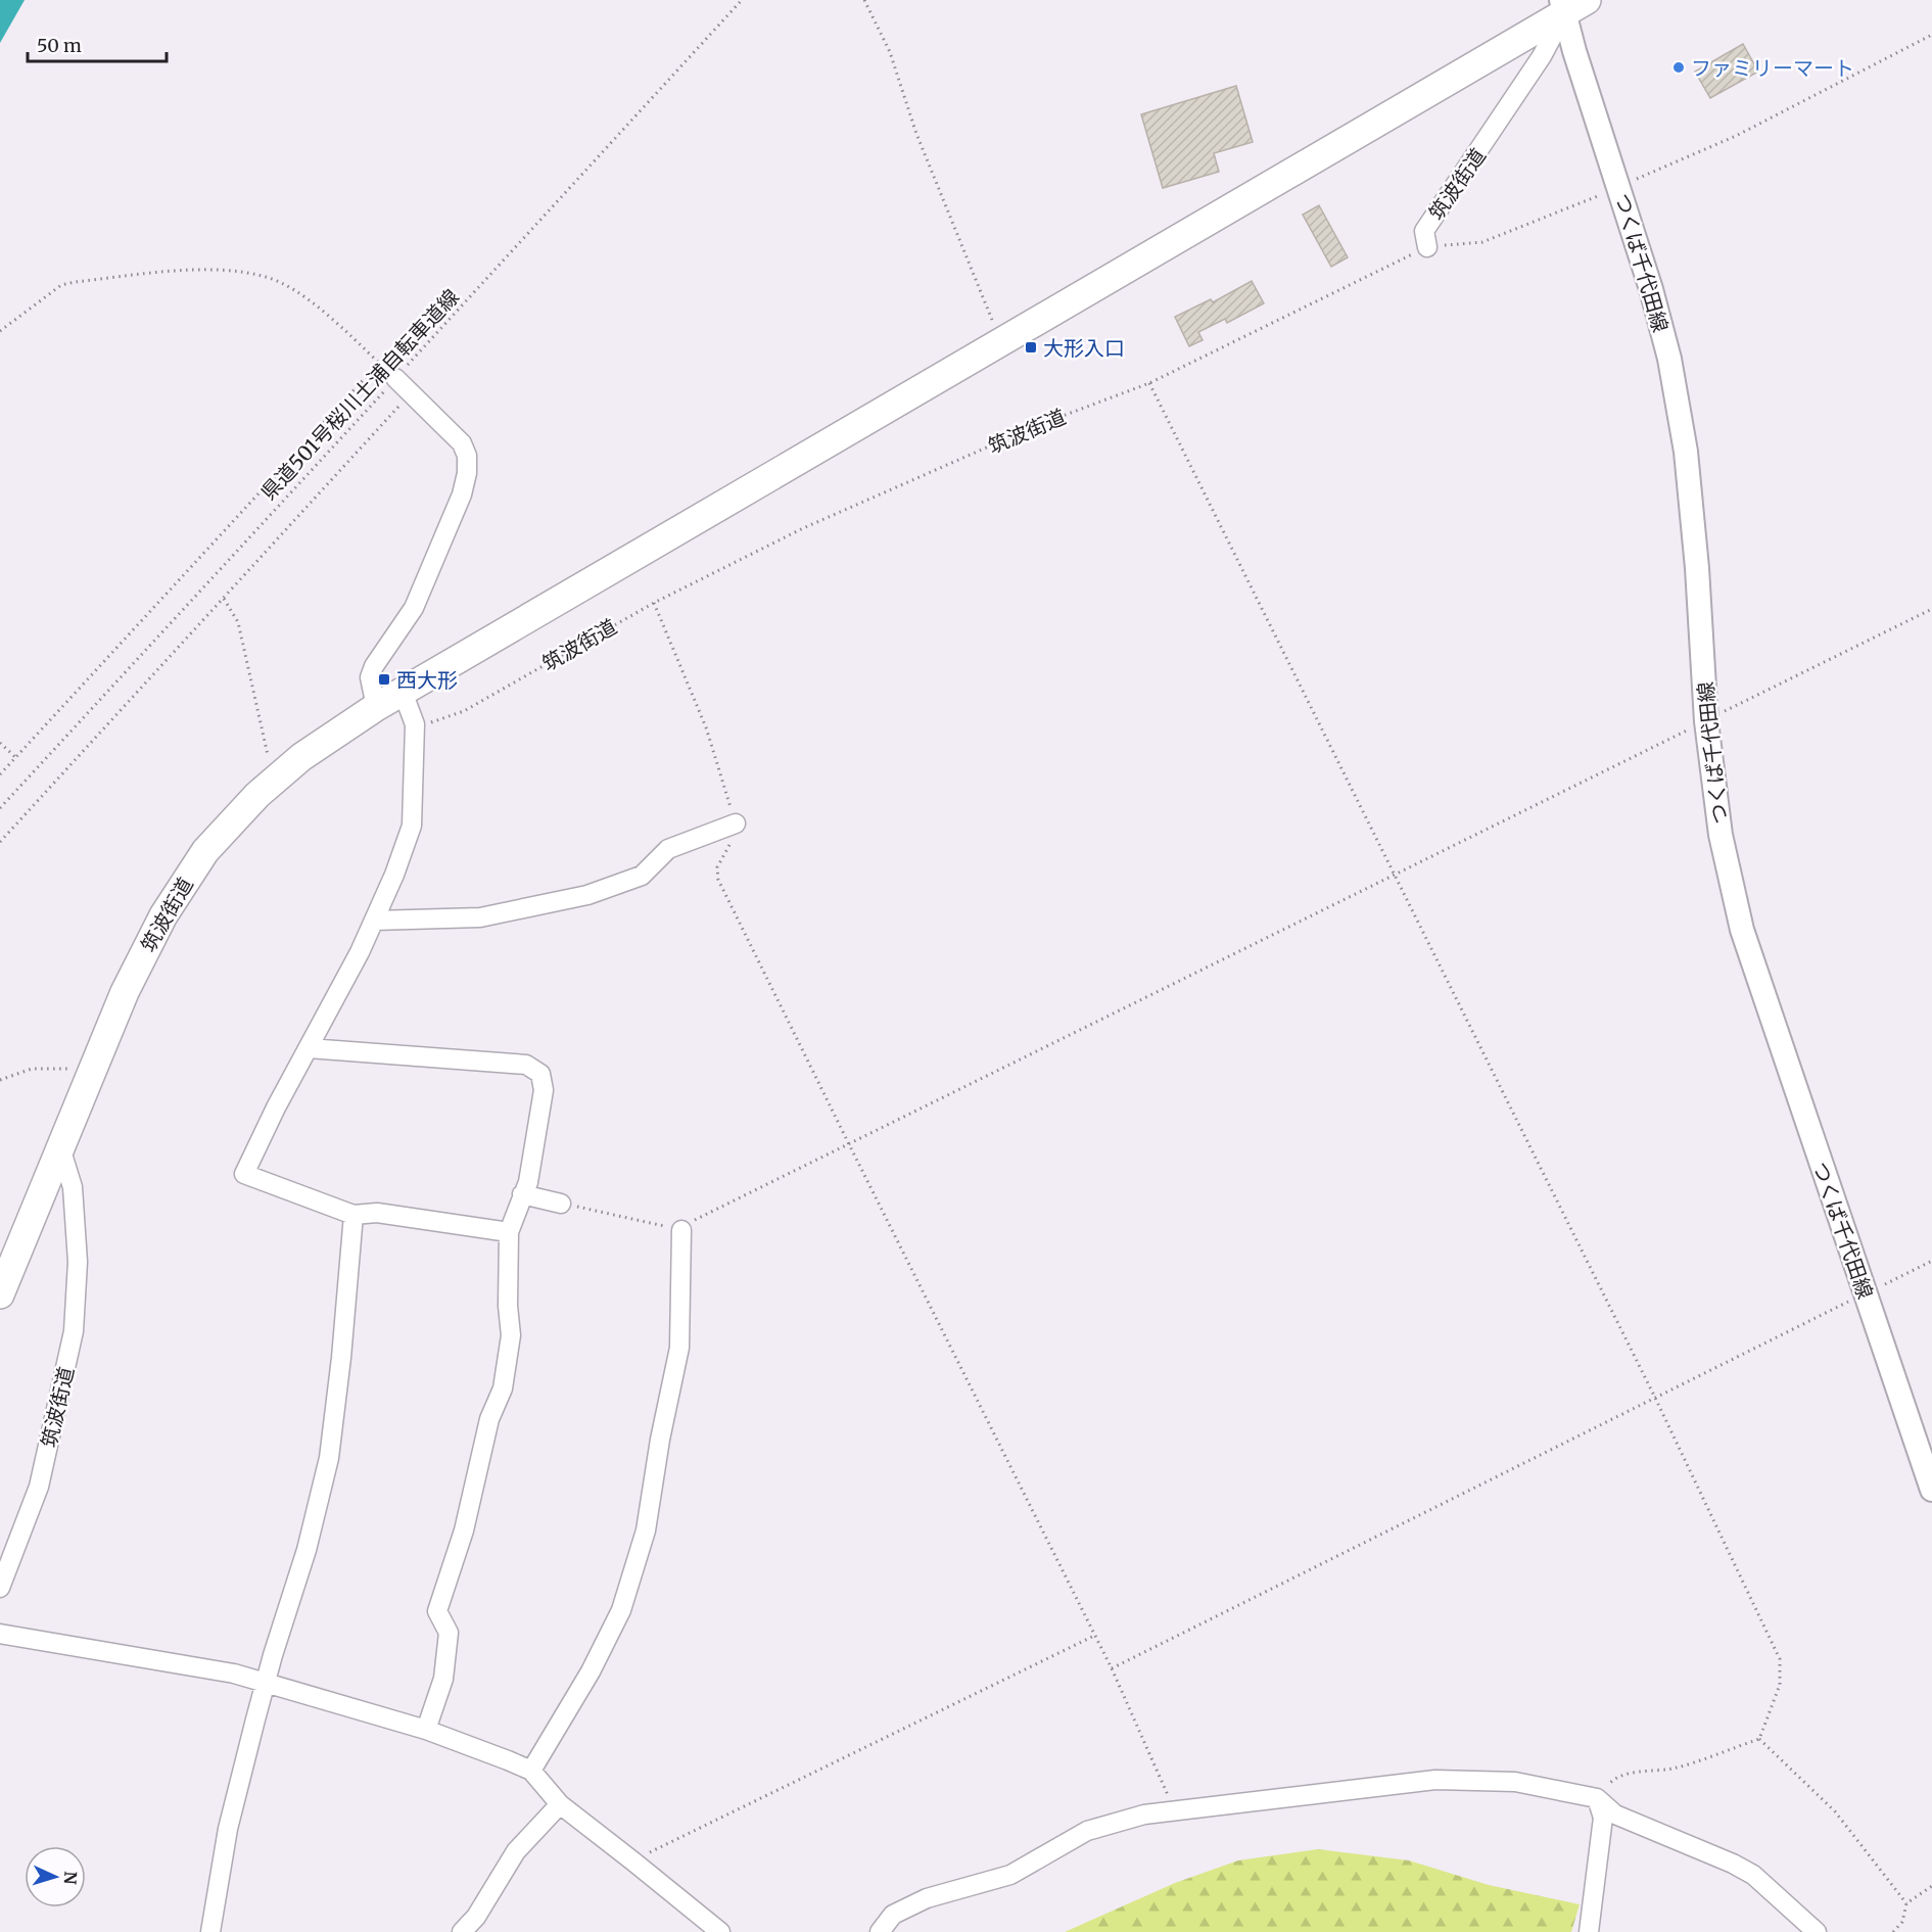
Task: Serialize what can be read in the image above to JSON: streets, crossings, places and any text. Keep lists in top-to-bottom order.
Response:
{
  "streets": {
    "highway": ["筑波街道"],
    "main road": ["つくば千代田線"],
    "path": ["県道501号桜川土浦自転車道線"]
  },
  "crossings": [
    ["筑波街道", "つくば千代田線"]
  ],
  "places": {
    "other": ["ファミリーマート"],
    "transit": ["大形入口", "西大形"]
  },
  "scale_bar": "50 m",
  "north": "right"
}
